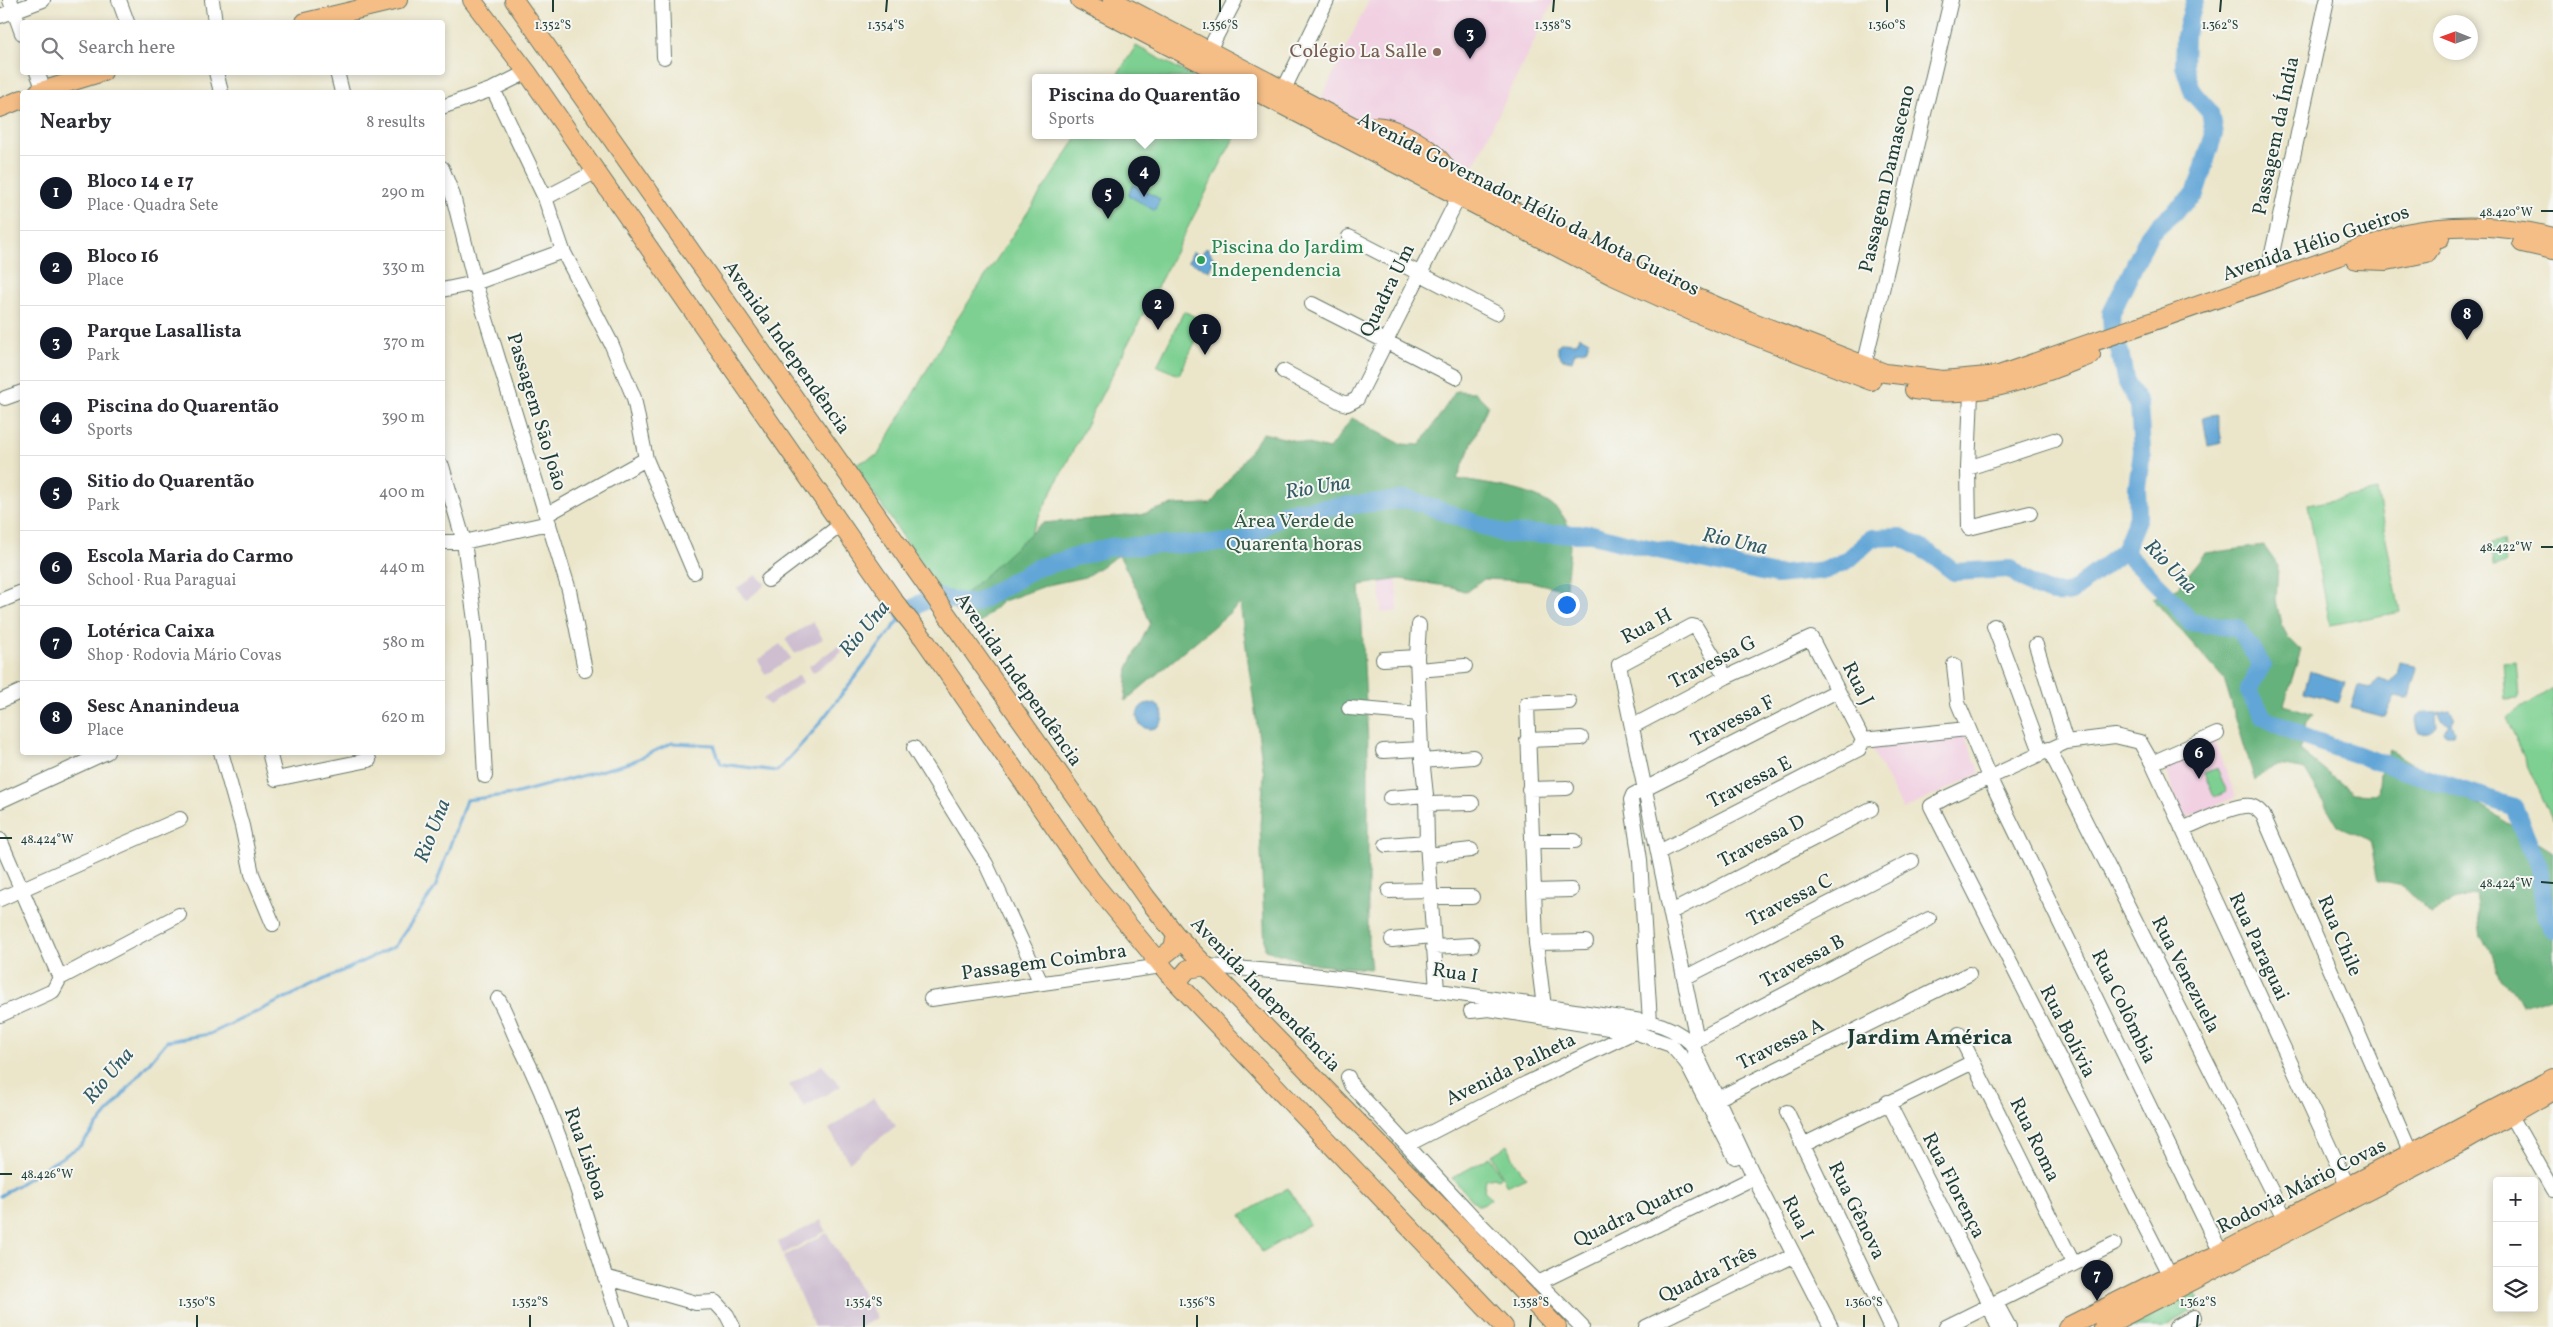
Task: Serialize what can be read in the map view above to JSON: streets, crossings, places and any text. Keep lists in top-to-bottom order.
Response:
{
  "streets": {
    "main road": [
      "Avenida Governador Hélio da Mota Gueiros",
      "Avenida Hélio Gueiros",
      "Avenida Independência",
      "Rodovia Mário Covas"
    ],
    "street": [
      "Passagem da Índia",
      "Passagem Damasceno",
      "Quadra Um",
      "Passagem São João",
      "Rua H",
      "Travessa G",
      "Rua J",
      "Travessa F",
      "Travessa E",
      "Travessa D",
      "Travessa C",
      "Rua Chile",
      "Rua Paraguai",
      "Travessa B",
      "Passagem Coimbra",
      "Rua I",
      "Rua Venezuela",
      "Rua Colômbia",
      "Rua Bolívia",
      "Travessa A",
      "Avenida Palheta",
      "Rua Roma",
      "Rua Lisboa",
      "Rua Florença",
      "Rua Gênova",
      "Quadra Quatro",
      "Quadra Três"
    ]
  },
  "crossings": [
    ["Passagem da Índia", "Avenida Hélio Gueiros"],
    ["Passagem Damasceno", "Avenida Governador Hélio da Mota Gueiros"],
    ["Avenida Governador Hélio da Mota Gueiros", "Avenida Hélio Gueiros"],
    ["Avenida Governador Hélio da Mota Gueiros", "Quadra Um"],
    ["Avenida Independência", "Rua I"],
    ["Rua H", "Travessa G"],
    ["Rua H", "Rua I"],
    ["Travessa G", "Rua J"],
    ["Travessa G", "Rua I"],
    ["Rua J", "Travessa F"],
    ["Rua J", "Travessa E"],
    ["Travessa F", "Rua I"],
    ["Travessa E", "Rua I"],
    ["Travessa D", "Rua I"],
    ["Travessa C", "Rua I"],
    ["Rua Chile", "Rua Paraguai"],
    ["Rua Chile", "Rodovia Mário Covas"],
    ["Rua Paraguai", "Rodovia Mário Covas"],
    ["Travessa B", "Rua I"],
    ["Rua I", "Travessa A"],
    ["Rua Venezuela", "Rodovia Mário Covas"],
    ["Rua Colômbia", "Rua Bolívia"],
    ["Rua Colômbia", "Rodovia Mário Covas"],
    ["Rua Bolívia", "Rodovia Mário Covas"]
  ],
  "districts": ["Jardim América"],
  "water": ["Rio Una"],
  "parks": ["Área Verde de Quarenta horas"],
  "places": ["Colégio La Salle", "Piscina do Jardim Independencia"],
  "north": "left",
  "page": {
    "pins": [
      "3",
      "4",
      "5",
      "2",
      "8",
      "1",
      "6",
      "7"
    ],
    "search": "Search here",
    "popup": ["Piscina do Quarentão", "Sports"],
    "heading": ["Nearby", "8 results"],
    "list": [
      {
        "mark": "1",
        "name": "Bloco 14 e 17",
        "note": "Place · Quadra Sete",
        "value": "290 m"
      },
      {
        "mark": "2",
        "name": "Bloco 16",
        "note": "Place",
        "value": "330 m"
      },
      {
        "mark": "3",
        "name": "Parque Lasallista",
        "note": "Park",
        "value": "370 m"
      },
      {
        "mark": "4",
        "name": "Piscina do Quarentão",
        "note": "Sports",
        "value": "390 m"
      },
      {
        "mark": "5",
        "name": "Sitio do Quarentão",
        "note": "Park",
        "value": "400 m"
      },
      {
        "mark": "6",
        "name": "Escola Maria do Carmo",
        "note": "School · Rua Paraguai",
        "value": "440 m"
      },
      {
        "mark": "7",
        "name": "Lotérica Caixa",
        "note": "Shop · Rodovia Mário Covas",
        "value": "580 m"
      },
      {
        "mark": "8",
        "name": "Sesc Ananindeua",
        "note": "Place",
        "value": "620 m"
      }
    ],
    "map_buttons": ["+", "−"]
  },
  "coordinates": [
    "1.352°S",
    "1.354°S",
    "1.356°S",
    "1.358°S",
    "1.360°S",
    "1.362°S",
    "48.420°W",
    "48.422°W",
    "48.424°W",
    "48.426°W",
    "1.350°S"
  ]
}
